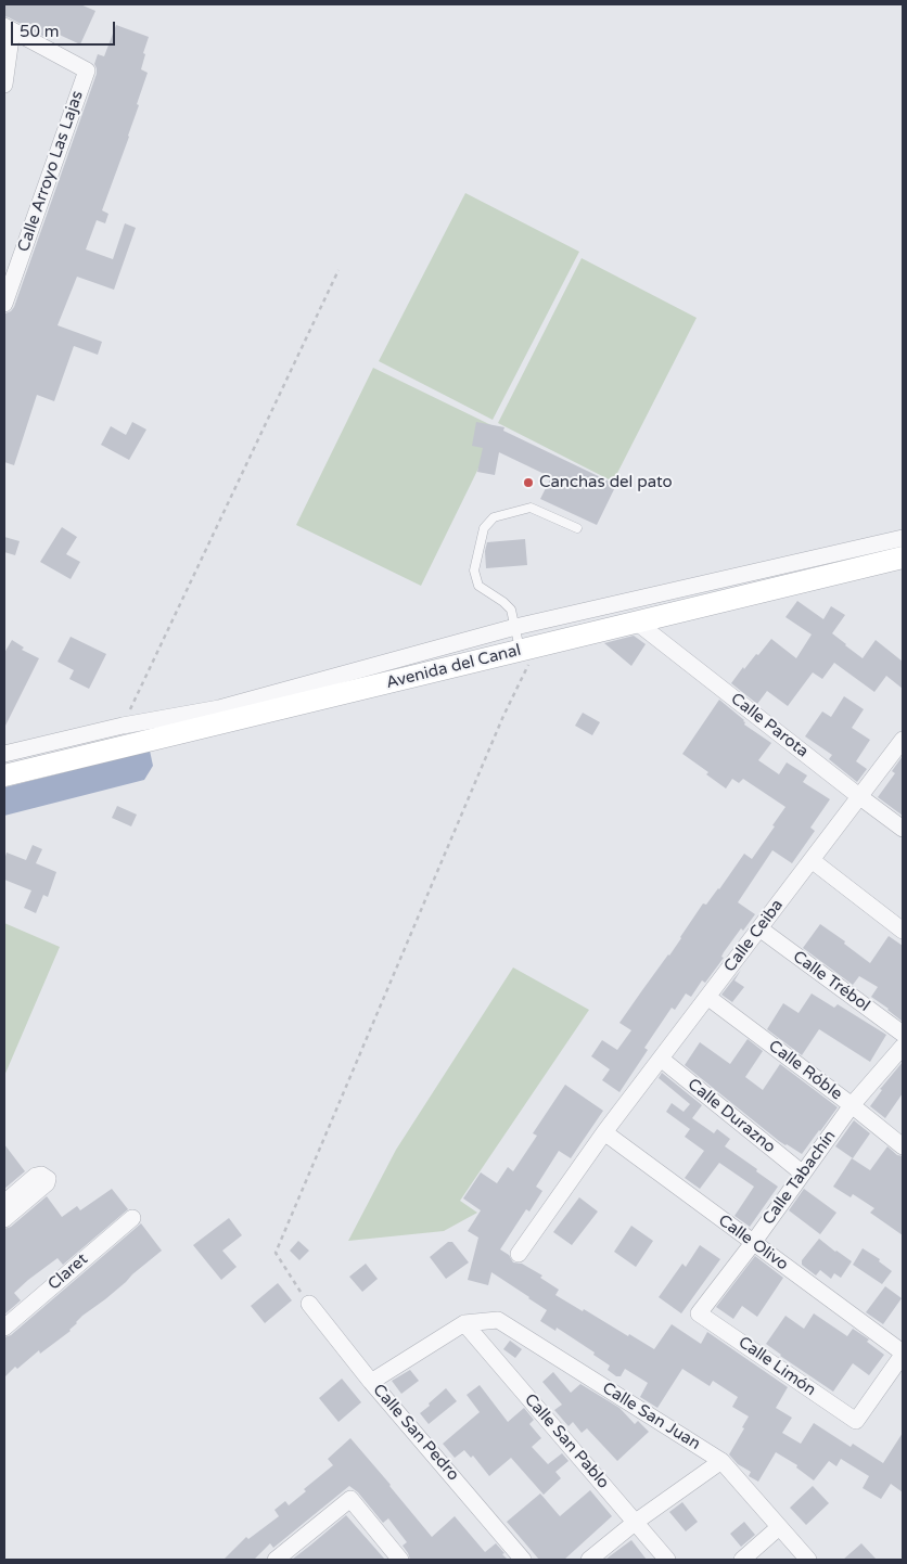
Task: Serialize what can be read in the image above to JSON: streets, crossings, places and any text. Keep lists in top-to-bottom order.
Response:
{
  "streets": {
    "street": [
      "Calle Arroyo Las Lajas",
      "Avenida del Canal",
      "Calle Parota",
      "Calle Ceiba",
      "Calle Trébol",
      "Calle Róble",
      "Calle Durazno",
      "Calle Tabachín",
      "Calle Olivo",
      "Claret",
      "Calle Limón",
      "Calle San Juan",
      "Calle San Pedro",
      "Calle San Pablo"
    ]
  },
  "crossings": [
    ["Avenida del Canal", "Calle Parota"],
    ["Calle Parota", "Calle Ceiba"],
    ["Calle Ceiba", "Calle Trébol"],
    ["Calle Ceiba", "Calle Róble"],
    ["Calle Ceiba", "Calle Durazno"],
    ["Calle Ceiba", "Calle Olivo"],
    ["Calle Róble", "Calle Tabachín"],
    ["Calle Durazno", "Calle Tabachín"],
    ["Calle Tabachín", "Calle Olivo"],
    ["Calle Tabachín", "Calle Limón"],
    ["Calle Olivo", "Calle Limón"],
    ["Calle San Juan", "Calle San Pablo"]
  ],
  "places": ["Canchas del pato"],
  "scale_bar": "50 m"
}
